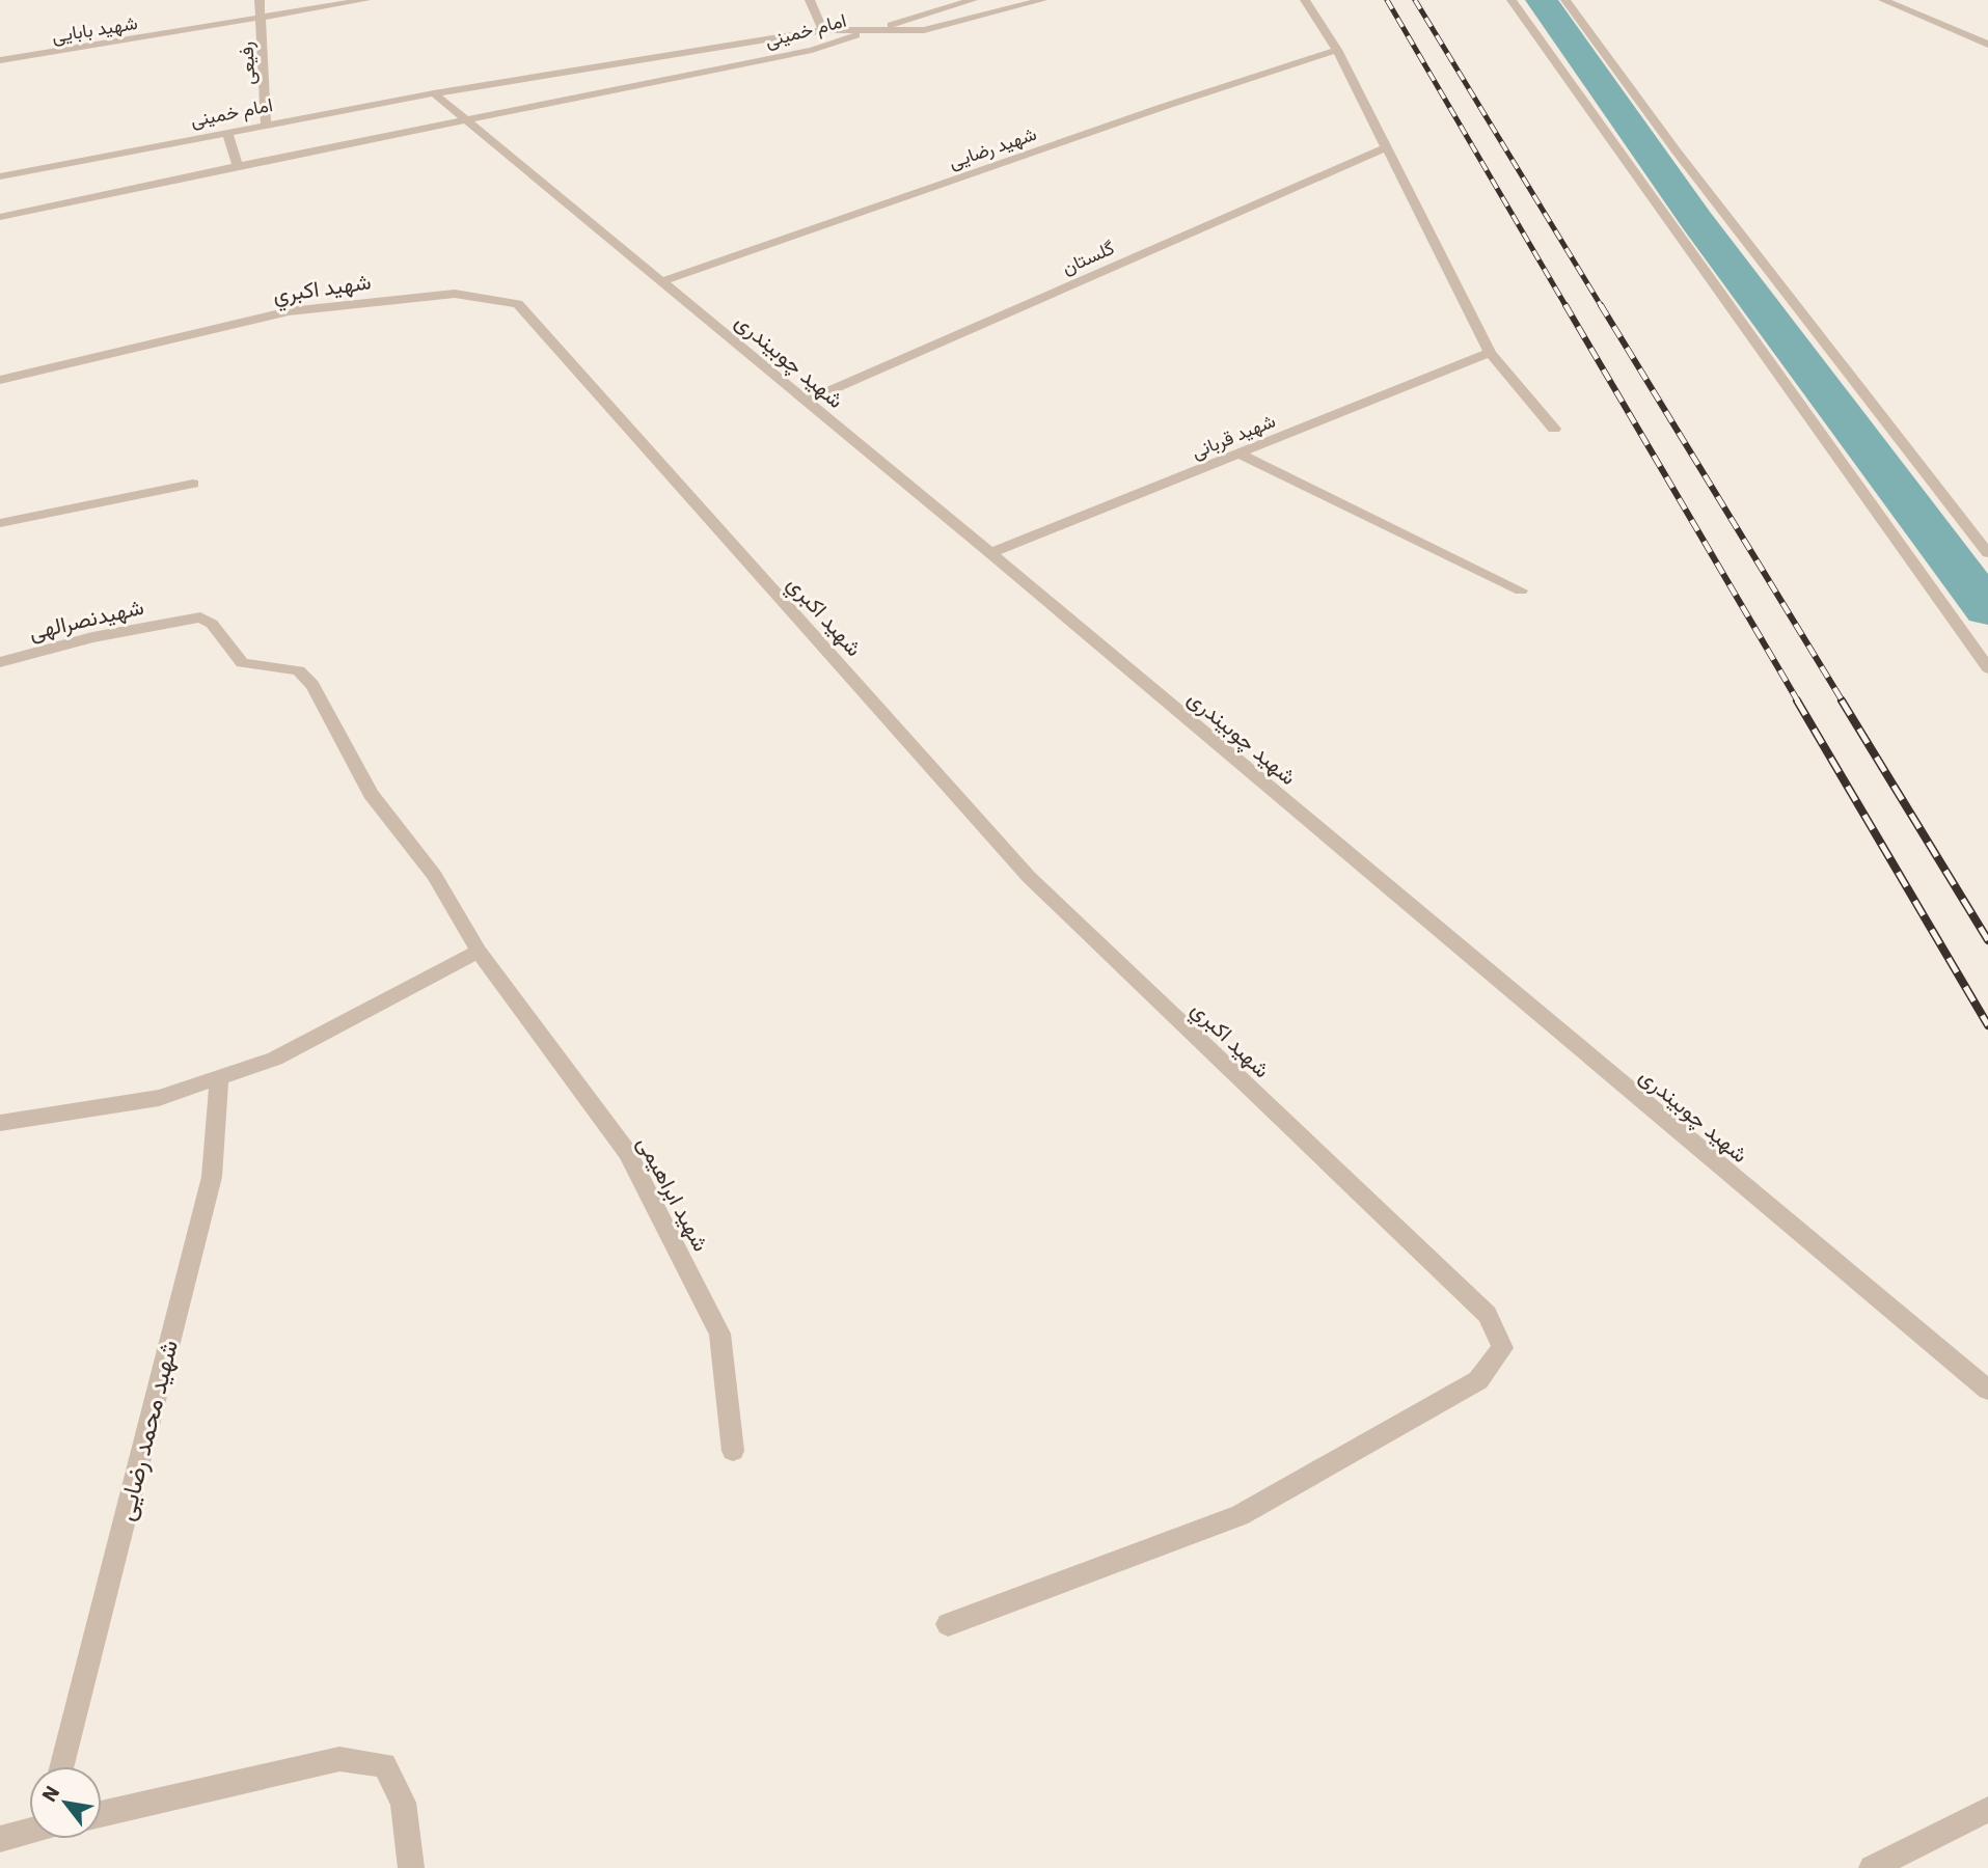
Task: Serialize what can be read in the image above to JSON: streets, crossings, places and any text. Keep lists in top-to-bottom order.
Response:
{
  "streets": {
    "street": [
      "شهید بابایی",
      "امام خمینی",
      "رفیعی",
      "شهید رضایی",
      "گلستان",
      "شهيد اکبري",
      "شهید چوبیندری",
      "شهید قربانی",
      "شهیدنصرالهی",
      "شهید ابراهیمی",
      "شهید محمد رضایی"
    ]
  },
  "crossings": [
    ["شهید بابایی", "رفیعی"],
    ["امام خمینی", "رفیعی"],
    ["امام خمینی", "شهید چوبیندری"],
    ["شهید رضایی", "شهید چوبیندری"],
    ["گلستان", "شهید چوبیندری"],
    ["شهید چوبیندری", "شهید قربانی"],
    ["شهیدنصرالهی", "شهید ابراهیمی"]
  ],
  "north": "top left"
}
